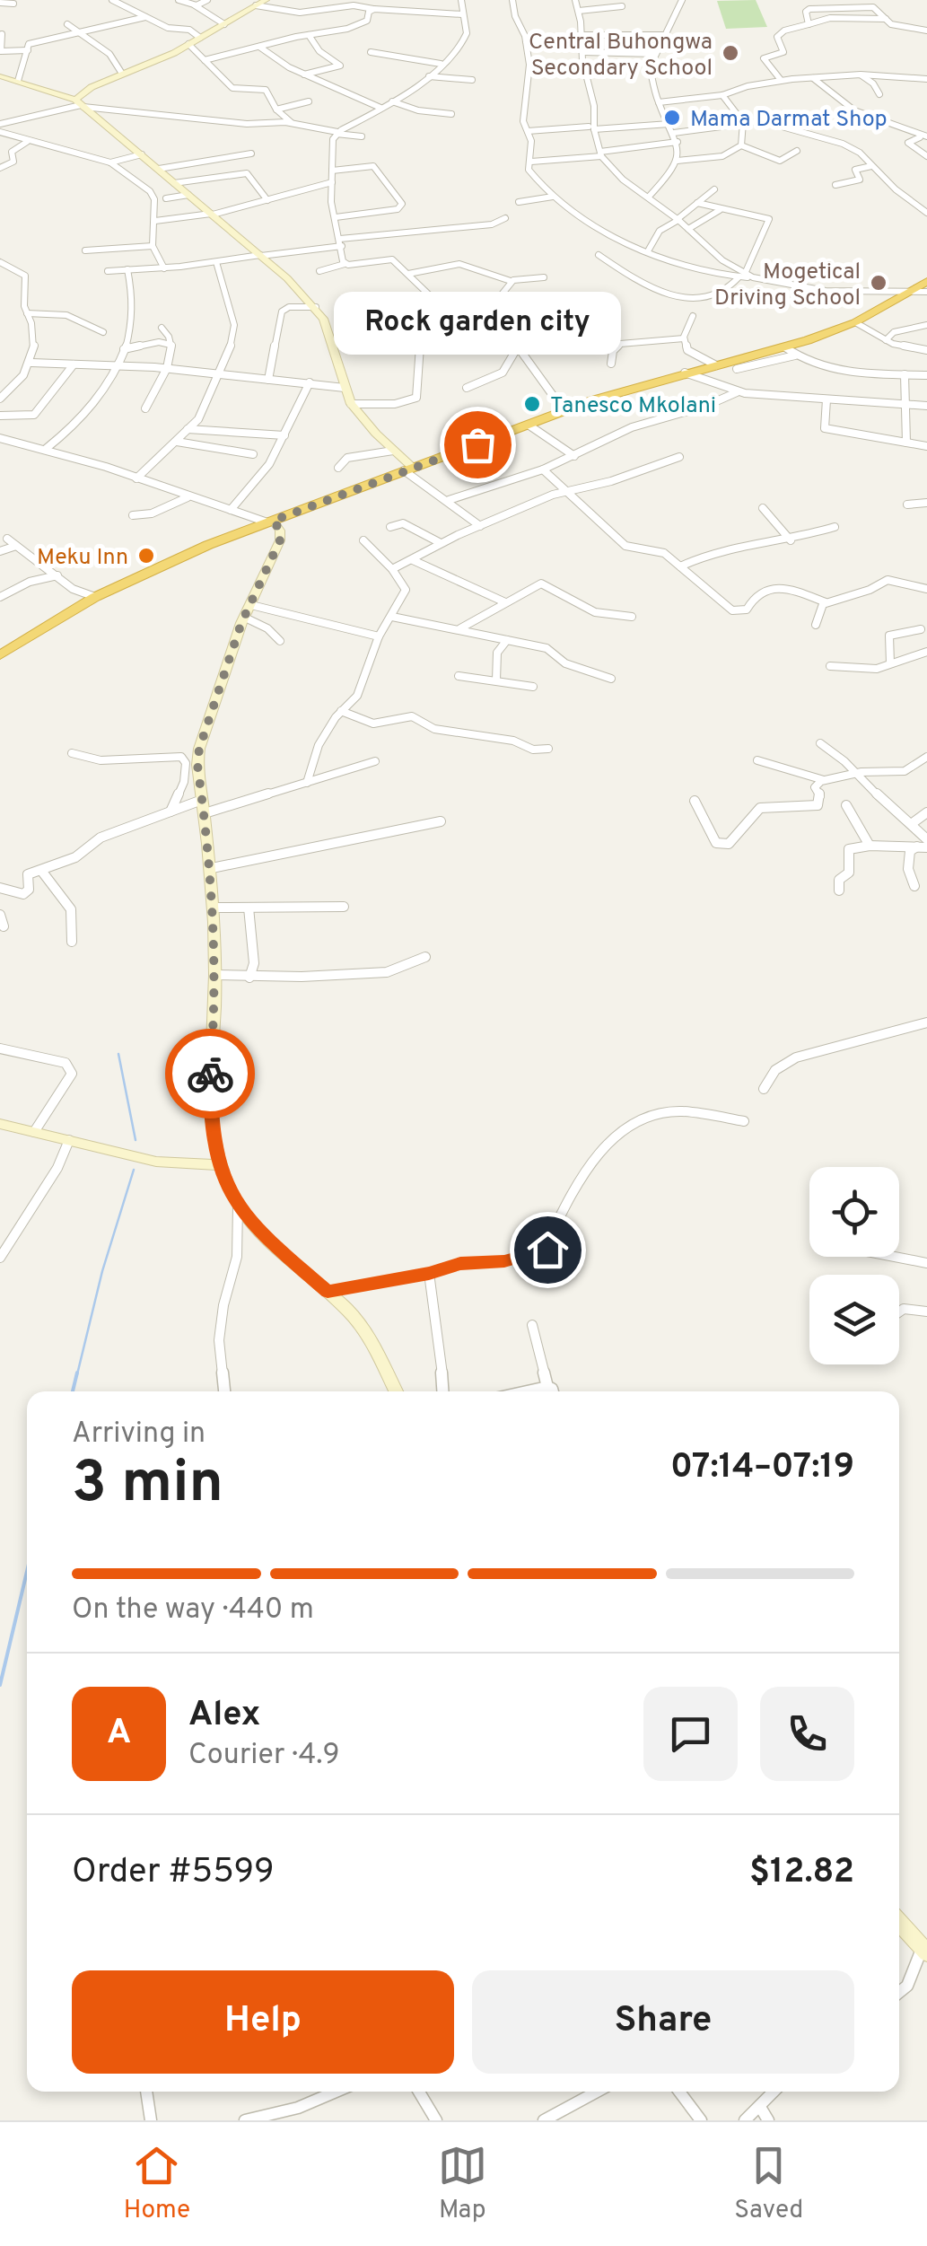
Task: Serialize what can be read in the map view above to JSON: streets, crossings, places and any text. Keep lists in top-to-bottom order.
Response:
{
  "places": [
    "Central Buhongwa Secondary School",
    "Mama Darmat Shop",
    "Mogetical Driving School",
    "Tanesco Mkolani",
    "Rock garden city",
    "Meku Inn"
  ],
  "page": {
    "bubble": "Rock garden city",
    "heading": ["3 min", "Arriving in", "07:14–07:19"],
    "panel": [
      "Alex",
      "Courier · 4.9",
      "Order #5599",
      "$12.82"
    ],
    "bar": "On the way · 440 m",
    "round": "A",
    "buttons": ["Help", "Share"],
    "tabs": ["Home", "Map", "Saved"]
  }
}
